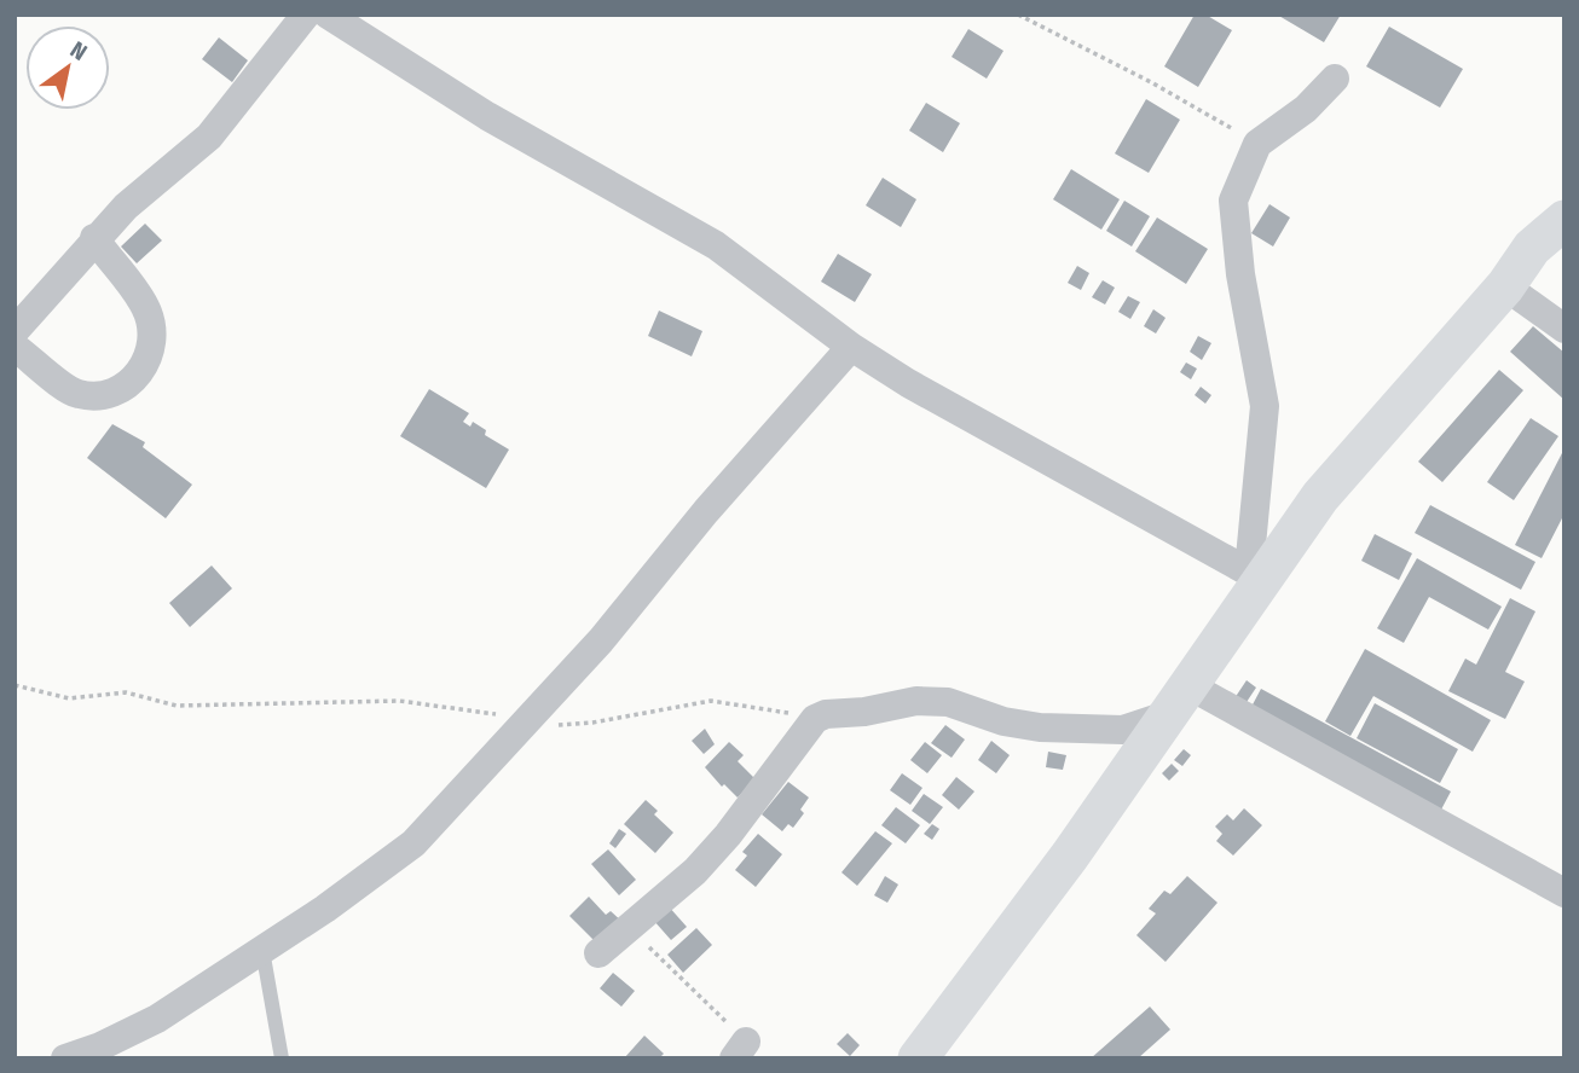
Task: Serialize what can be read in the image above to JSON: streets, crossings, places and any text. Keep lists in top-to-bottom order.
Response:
{
  "north": "top right"
}
